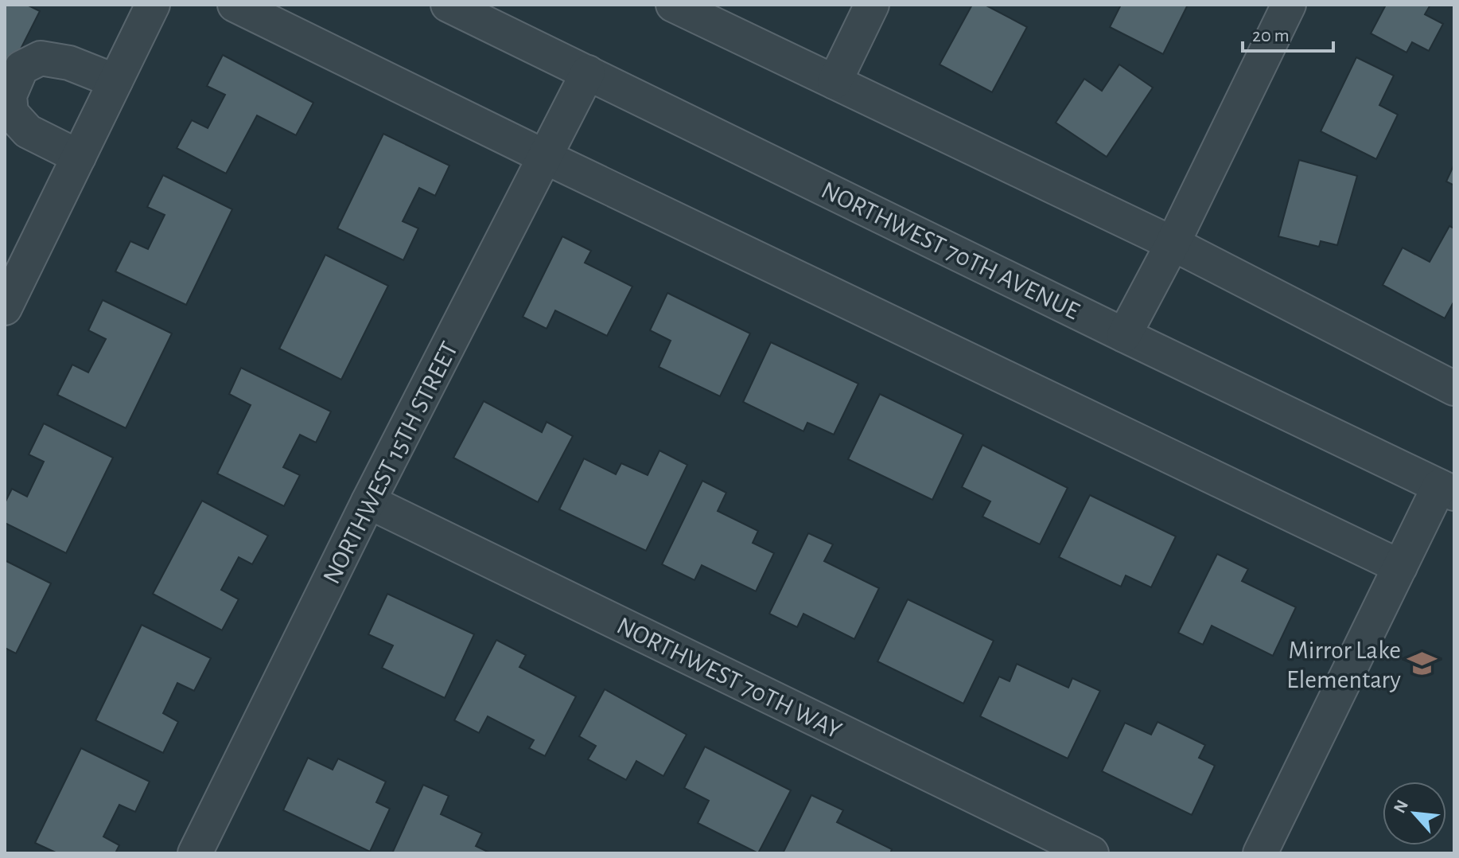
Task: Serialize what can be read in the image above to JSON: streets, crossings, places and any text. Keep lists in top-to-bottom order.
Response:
{
  "streets": {
    "street": ["NORTHWEST 70TH AVENUE", "NORTHWEST 15TH STREET", "NORTHWEST 70TH WAY"]
  },
  "crossings": [
    ["NORTHWEST 70TH AVENUE", "NORTHWEST 15TH STREET"],
    ["NORTHWEST 15TH STREET", "NORTHWEST 70TH WAY"]
  ],
  "places": {
    "school or university": ["Mirror Lake Elementary"]
  },
  "scale_bar": "20 m",
  "north": "top left"
}
